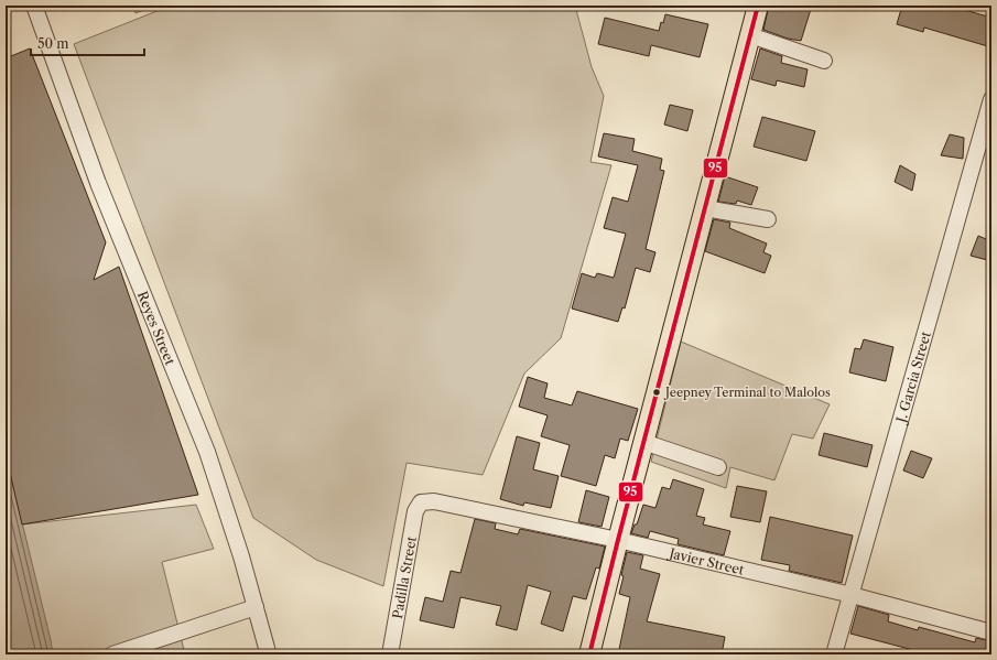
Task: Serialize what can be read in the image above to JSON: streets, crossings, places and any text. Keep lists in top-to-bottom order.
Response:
{
  "streets": {
    "street": [
      "Reyes Street",
      "J. Garcia Street",
      "Javier Street",
      "Padilla Street"
    ]
  },
  "crossings": [
    ["J. Garcia Street", "Javier Street"],
    ["Javier Street", "Padilla Street"]
  ],
  "places": ["Jeepney Terminal to Malolos"],
  "lines": ["transit line 95"],
  "scale_bar": "50 m"
}
